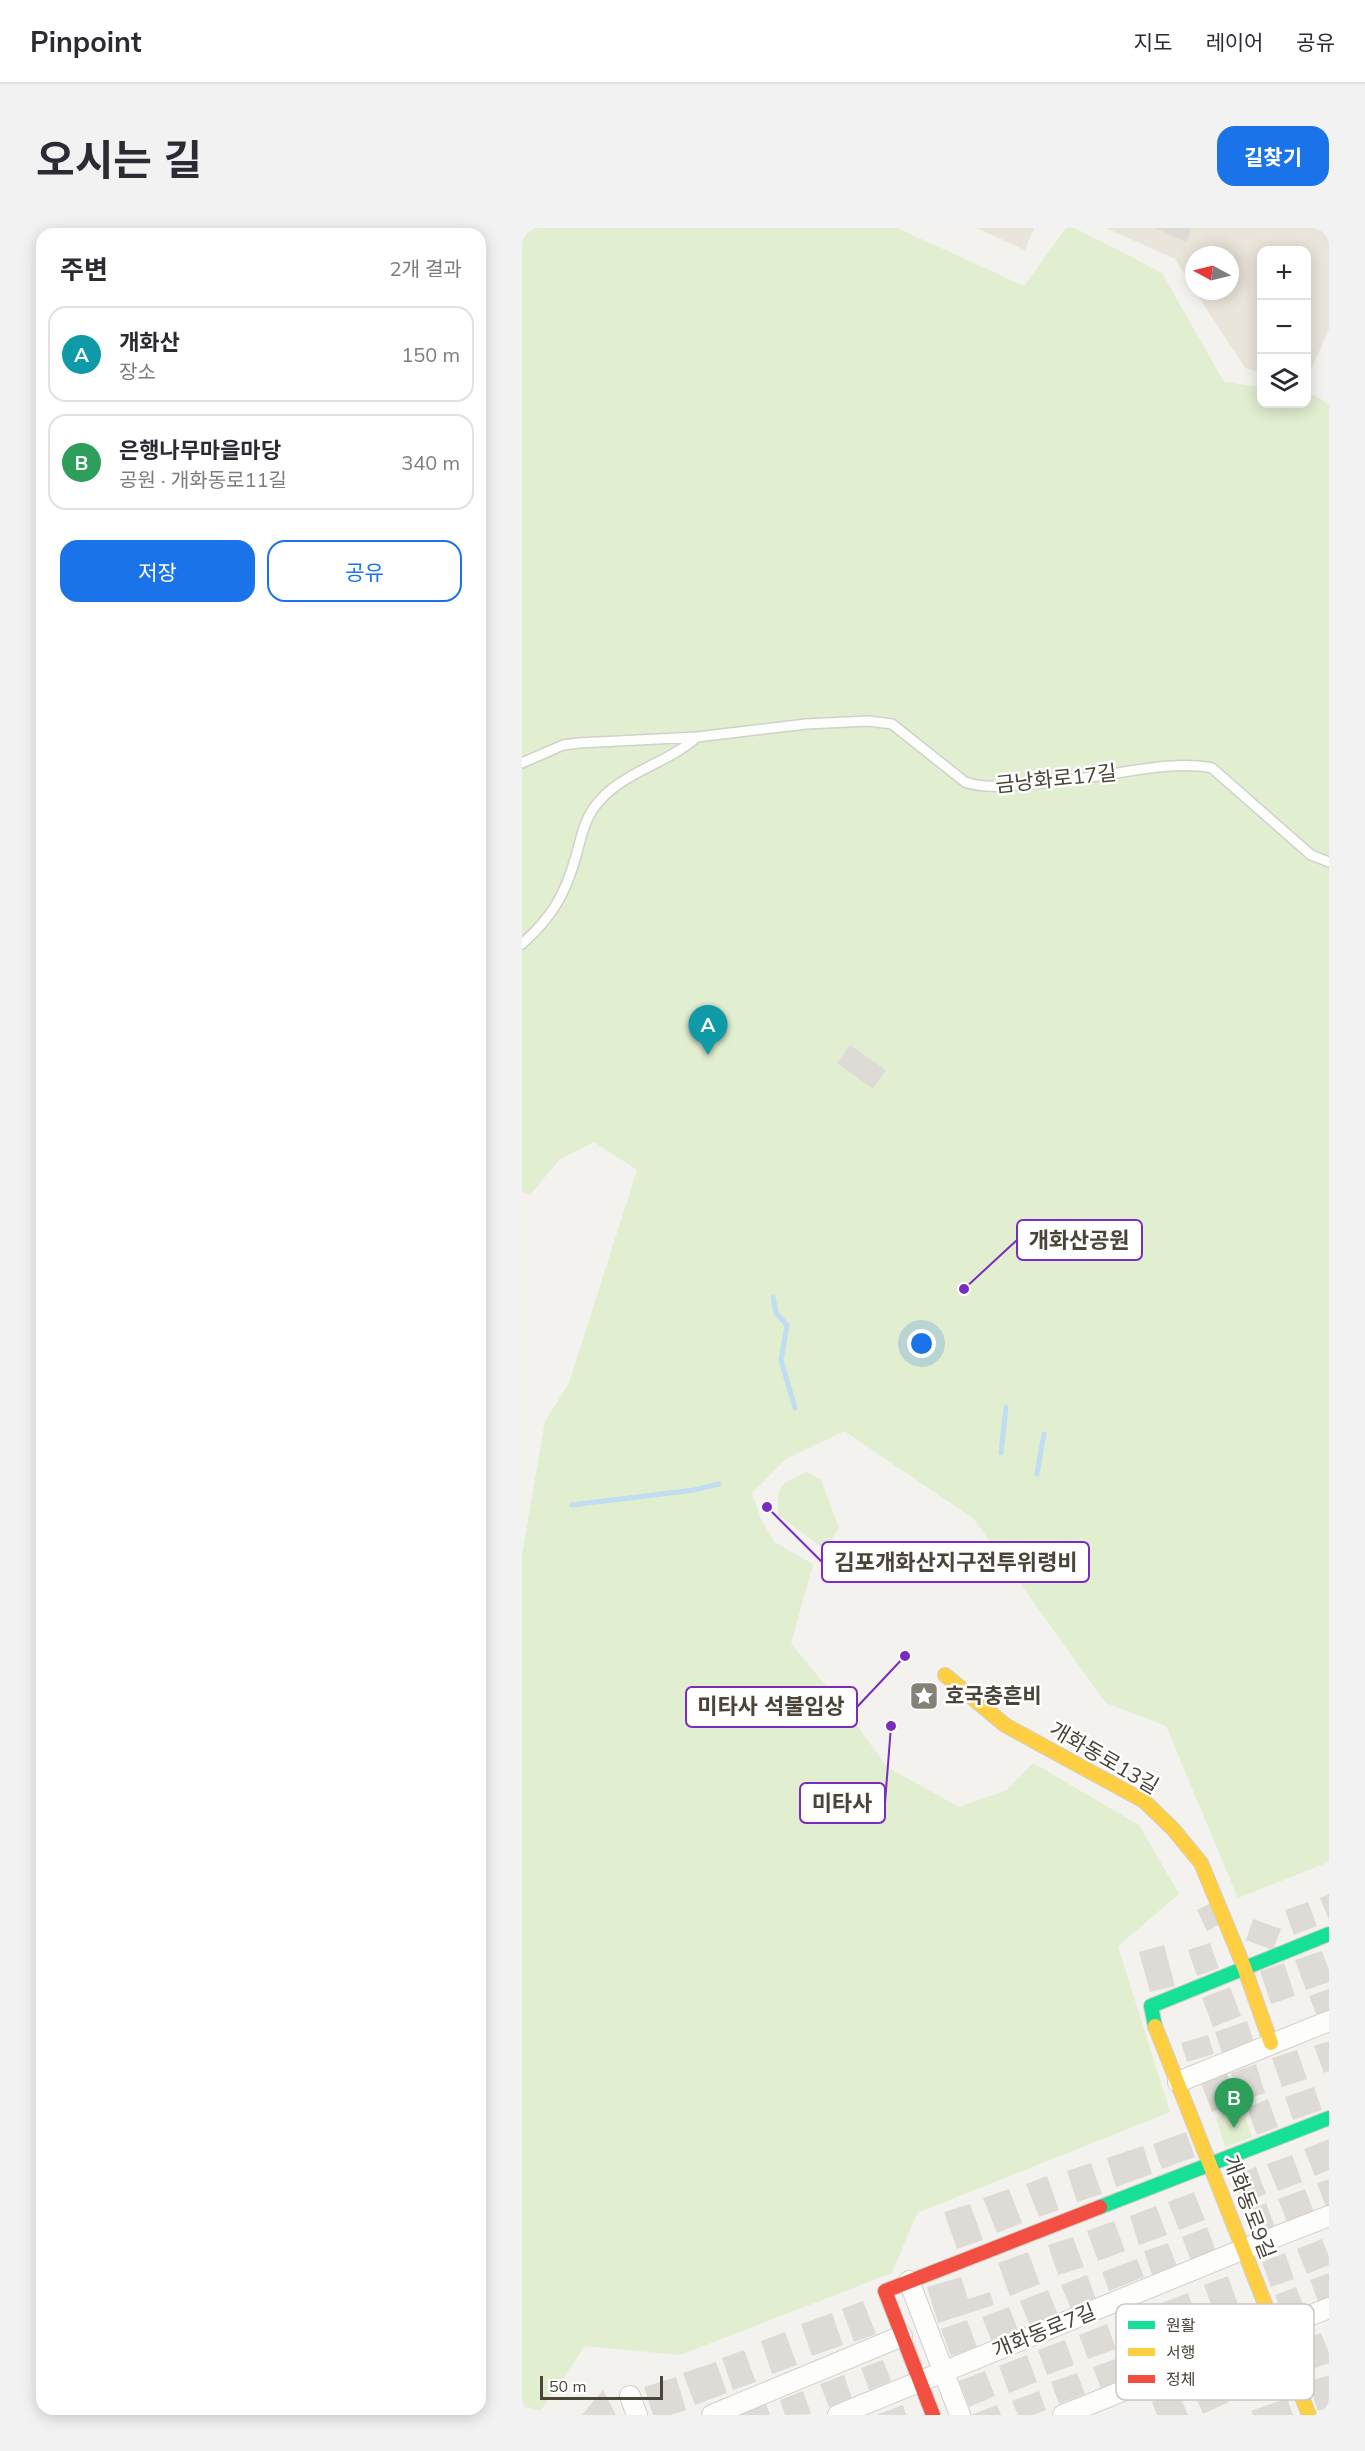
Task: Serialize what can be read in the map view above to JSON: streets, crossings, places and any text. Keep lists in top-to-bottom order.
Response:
{
  "streets": {
    "street": ["개화동로13길", "개화동로9길", "개화동로7길"],
    "lane": ["금낭화로17길"]
  },
  "crossings": [
    ["개화동로13길", "개화동로9길"],
    ["개화동로9길", "개화동로7길"]
  ],
  "places": {
    "other": [
      "개화산공원",
      "김포개화산지구전투위령비",
      "미타사 석불입상",
      "미타사"
    ],
    "place": ["호국충흔비"]
  },
  "legend": ["원활", "서행", "정체"],
  "scale_bar": "50 m",
  "north": "left",
  "page": {
    "header": "Pinpoint",
    "nav": ["지도", "레이어", "공유"],
    "title": "오시는 길",
    "buttons": [
      "길찾기",
      ["저장", "공유"]
    ],
    "heading": ["주변", "2개 결과"],
    "map_buttons": ["+", "−"],
    "list": [
      {
        "mark": "A",
        "name": "개화산",
        "note": "장소",
        "value": "150 m"
      },
      {
        "mark": "B",
        "name": "은행나무마을마당",
        "note": "공원 · 개화동로11길",
        "value": "340 m"
      }
    ],
    "pins": ["A", "B"],
    "scale": "50 m"
  }
}
